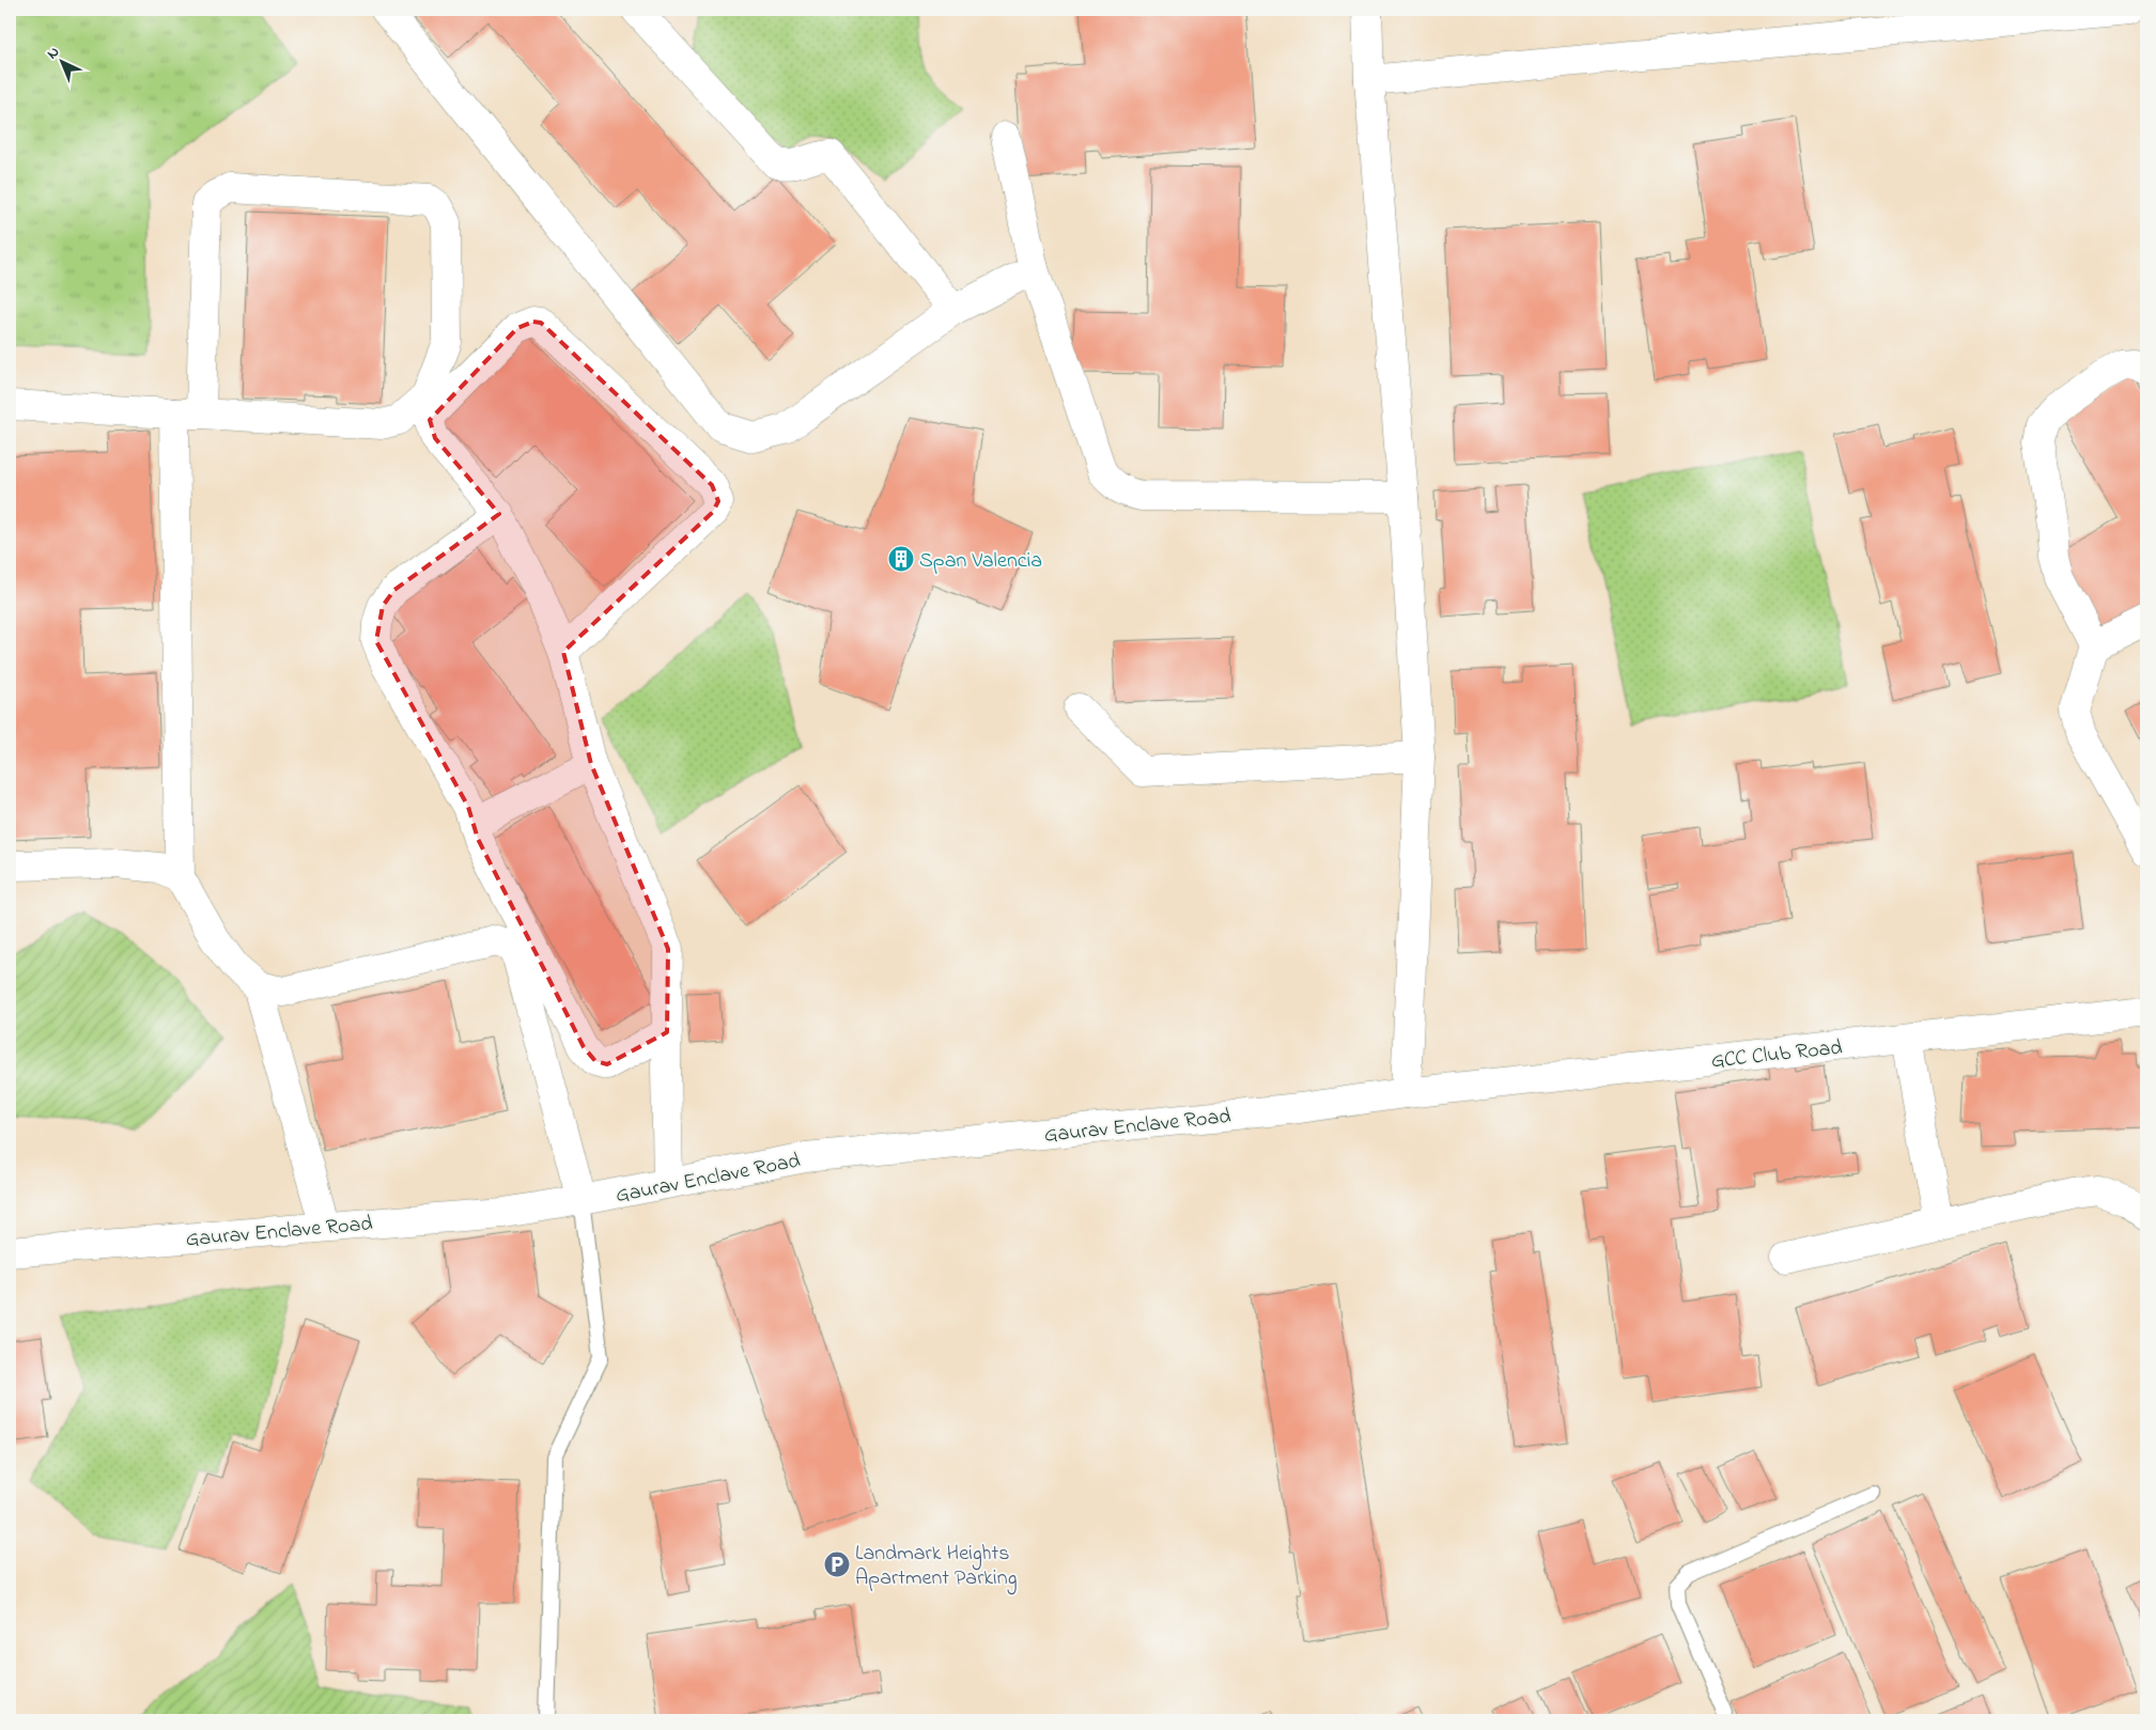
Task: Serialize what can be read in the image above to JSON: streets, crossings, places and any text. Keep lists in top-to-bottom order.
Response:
{
  "streets": {
    "street": ["GCC Club Road", "Gaurav Enclave Road"]
  },
  "crossings": [
    ["GCC Club Road", "Gaurav Enclave Road"]
  ],
  "places": {
    "building": ["Span Valencia"],
    "parking": ["Landmark Heights Apartment Parking"]
  },
  "north": "top left"
}
